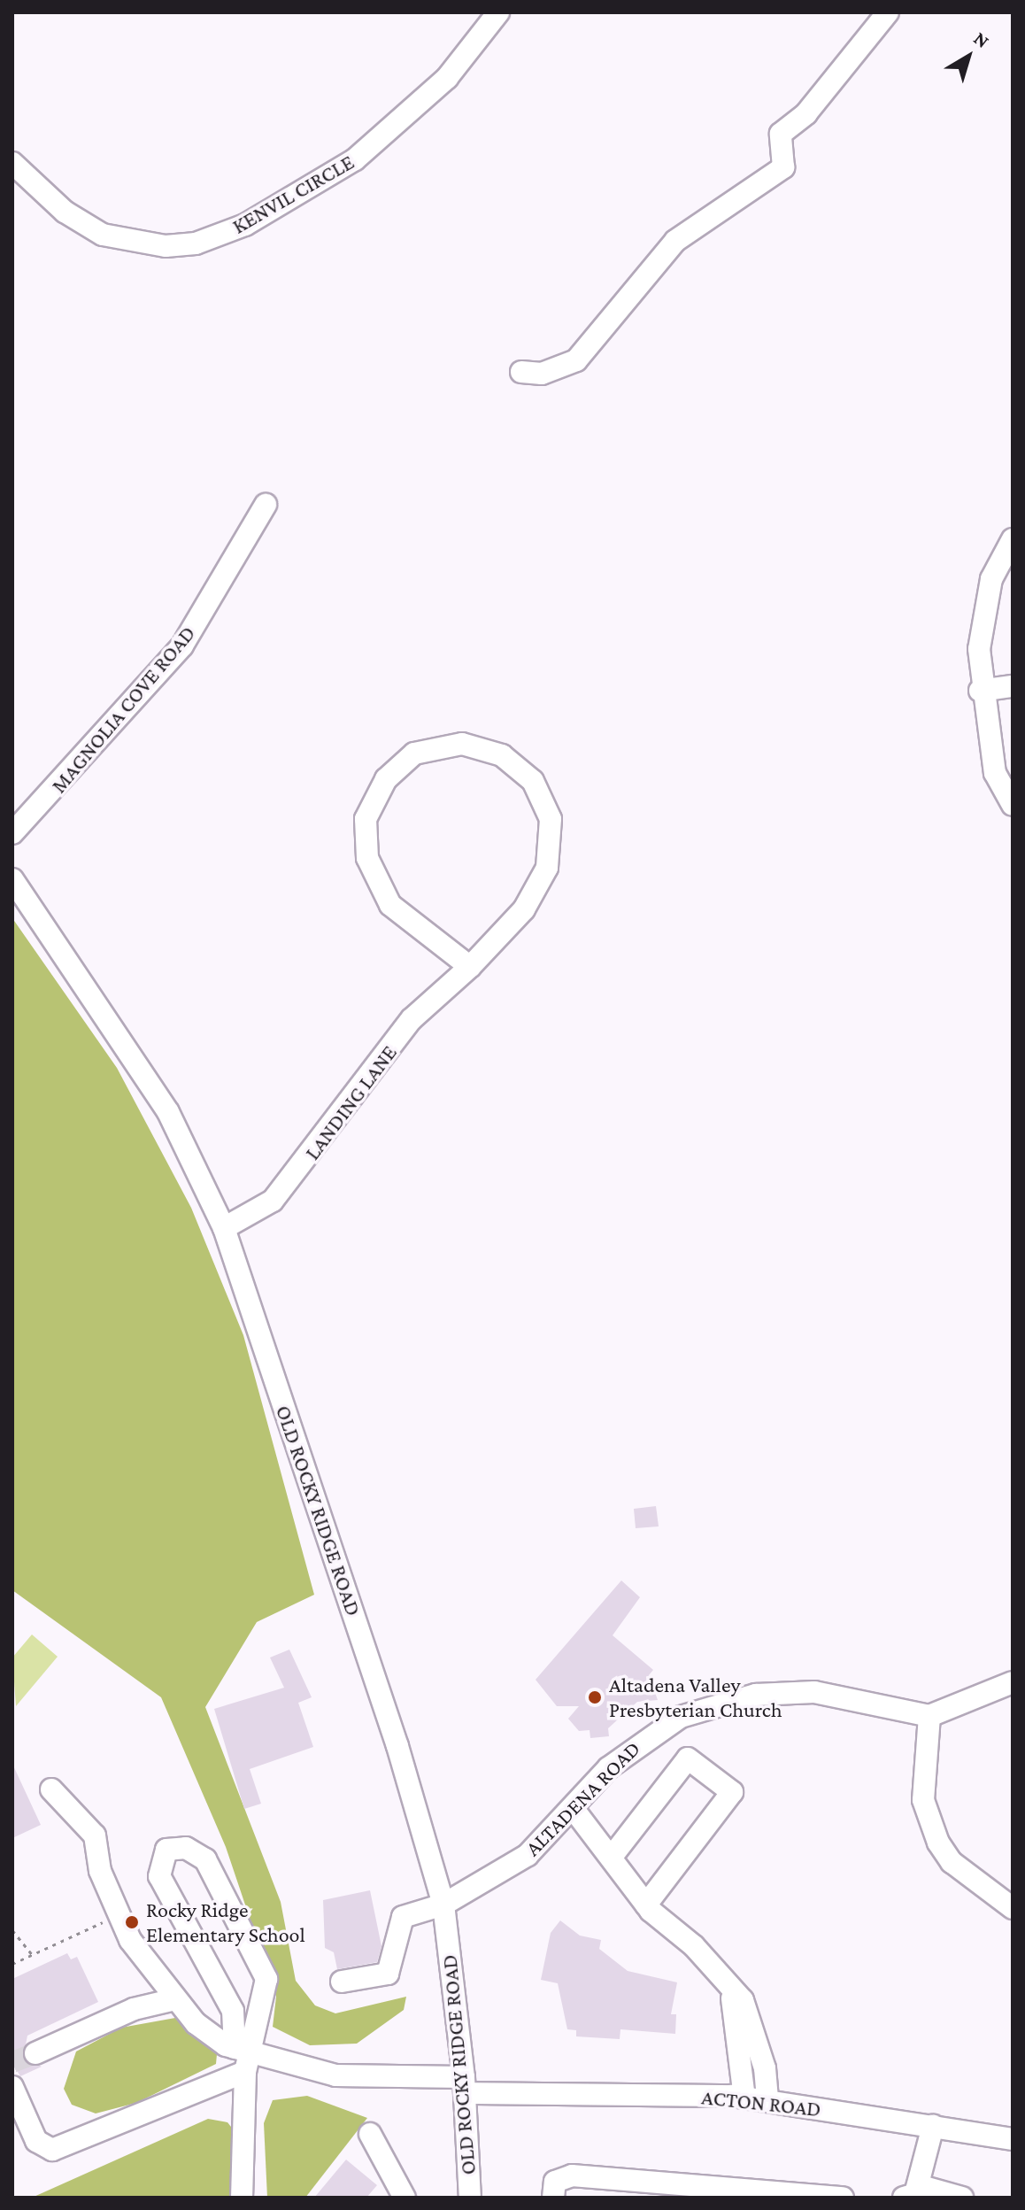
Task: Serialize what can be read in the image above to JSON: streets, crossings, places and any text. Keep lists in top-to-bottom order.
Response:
{
  "streets": {
    "street": [
      "KENVIL CIRCLE",
      "MAGNOLIA COVE ROAD",
      "LANDING LANE",
      "OLD ROCKY RIDGE ROAD",
      "ALTADENA ROAD",
      "ACTON ROAD"
    ]
  },
  "crossings": [
    ["LANDING LANE", "OLD ROCKY RIDGE ROAD"],
    ["OLD ROCKY RIDGE ROAD", "ALTADENA ROAD"],
    ["OLD ROCKY RIDGE ROAD", "ACTON ROAD"]
  ],
  "places": ["Altadena Valley Presbyterian Church", "Rocky Ridge Elementary School"],
  "north": "top right"
}
